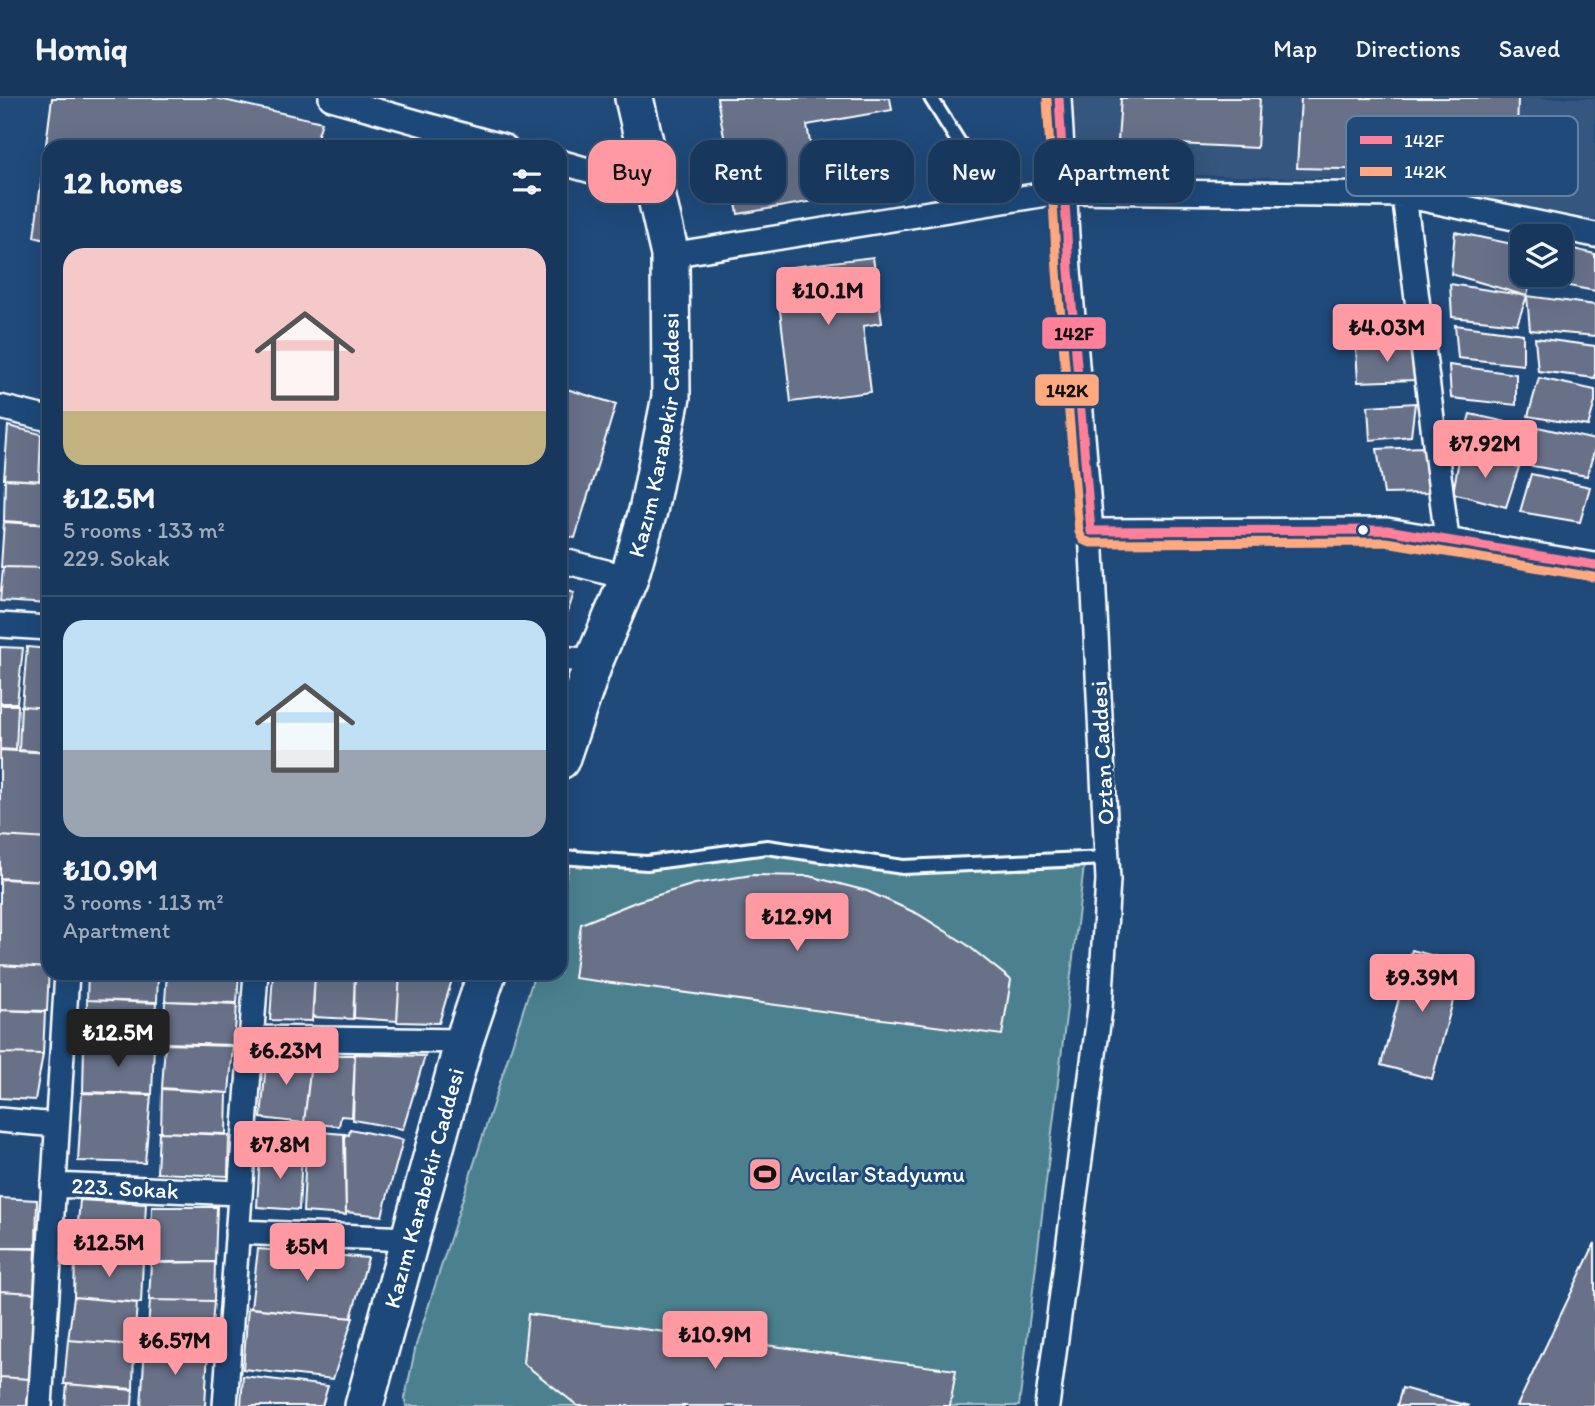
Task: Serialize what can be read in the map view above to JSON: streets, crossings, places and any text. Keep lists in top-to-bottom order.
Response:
{
  "streets": {
    "main road": ["Kazım Karabekir Caddesi"],
    "street": ["Oztan Caddesi", "223. Sokak"]
  },
  "places": {
    "sports": ["Avcılar Stadyumu"]
  },
  "lines": ["transit line 142F", "transit line 142K"],
  "legend": ["142F", "142K"],
  "page": {
    "header": "Homiq",
    "nav": ["Map", "Directions", "Saved"],
    "chip": [
      "Buy",
      "Rent",
      "Filters",
      "New",
      "Apartment"
    ],
    "heading": "12 homes",
    "list": [
      {
        "name": "₺12.5M",
        "note": "5 rooms · 133 m² · 229. Sokak"
      },
      {
        "name": "₺10.9M",
        "note": "3 rooms · 113 m² · Apartment"
      }
    ],
    "price": [
      "₺10.1M",
      "₺4.03M",
      "₺7.92M",
      "₺12.9M",
      "₺9.39M",
      "₺12.5M",
      "₺6.23M",
      "₺7.8M",
      "₺12.5M",
      "₺5M",
      "₺10.9M",
      "₺6.57M"
    ]
  }
}
